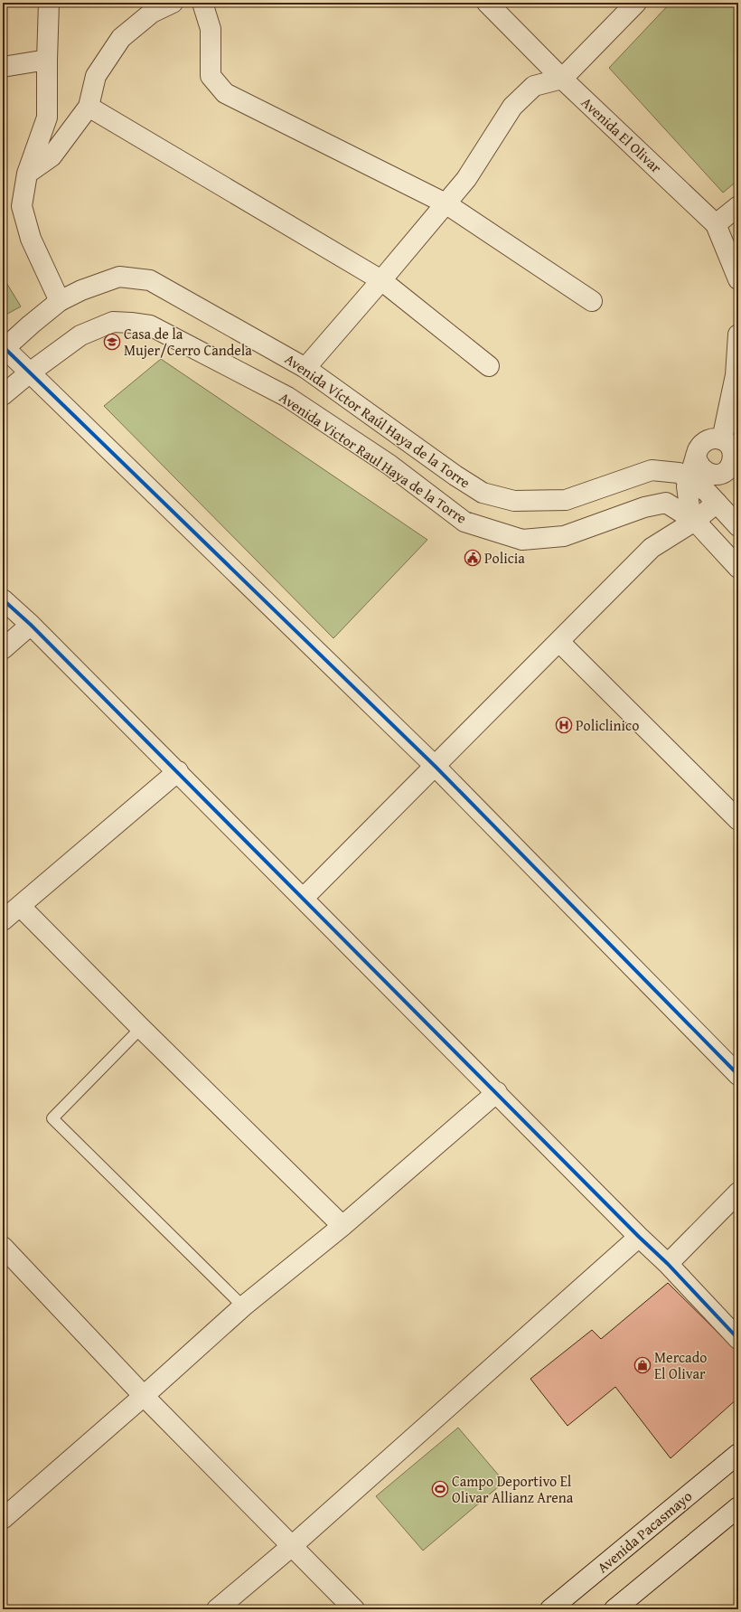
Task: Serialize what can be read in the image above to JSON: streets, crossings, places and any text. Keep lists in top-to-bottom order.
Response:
{
  "streets": {
    "street": [
      "Avenida El Olivar",
      "Avenida Víctor Raúl Haya de la Torre",
      "Avenida Victor Raul Haya de la Torre",
      "Avenida Pacasmayo"
    ]
  },
  "places": {
    "school or university": ["Casa de la Mujer/Cerro Candela"],
    "public building": ["Policia"],
    "hospital": ["Policlinico"],
    "shop": ["Mercado El Olivar"],
    "sports": ["Campo Deportivo El Olivar Allianz Arena"]
  }
}
